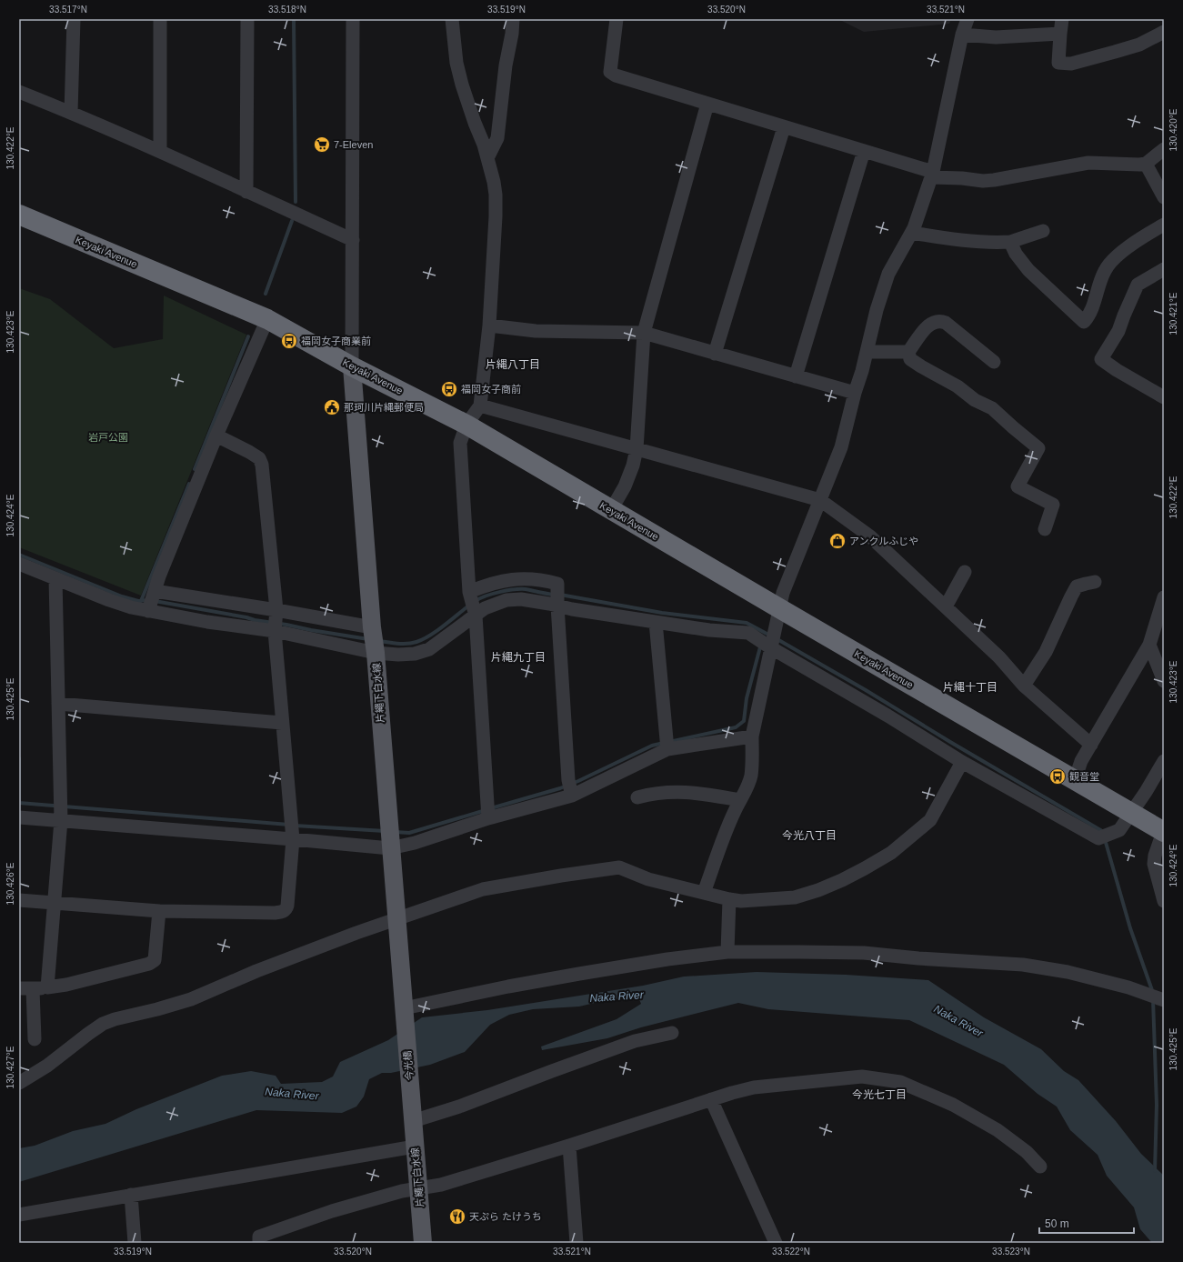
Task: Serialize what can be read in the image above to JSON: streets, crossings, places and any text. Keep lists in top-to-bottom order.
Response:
{
  "streets": {
    "highway": ["Keyaki Avenue"],
    "main road": ["片繩下白水線", "今光橋"]
  },
  "crossings": [
    ["Keyaki Avenue", "片繩下白水線"],
    ["片繩下白水線", "今光橋"]
  ],
  "districts": [
    "片縄八丁目",
    "片縄九丁目",
    "片縄十丁目",
    "今光八丁目",
    "今光七丁目"
  ],
  "water": ["Naka River"],
  "parks": ["岩戸公園"],
  "places": {
    "supermarket": ["7-Eleven"],
    "bus stop": ["福岡女子商業前", "福岡女子商前", "観音堂"],
    "public building": ["那珂川片縄郵便局"],
    "shop": ["アンクルふじや"],
    "restaurant": ["天ぷら たけうち"]
  },
  "scale_bar": "50 m",
  "coordinates": [
    "33.517°N",
    "33.518°N",
    "33.519°N",
    "33.520°N",
    "33.521°N",
    "130.420°E",
    "130.422°E",
    "130.421°E",
    "130.423°E",
    "130.424°E",
    "130.425°E",
    "130.426°E",
    "130.427°E",
    "33.522°N",
    "33.523°N"
  ]
}
